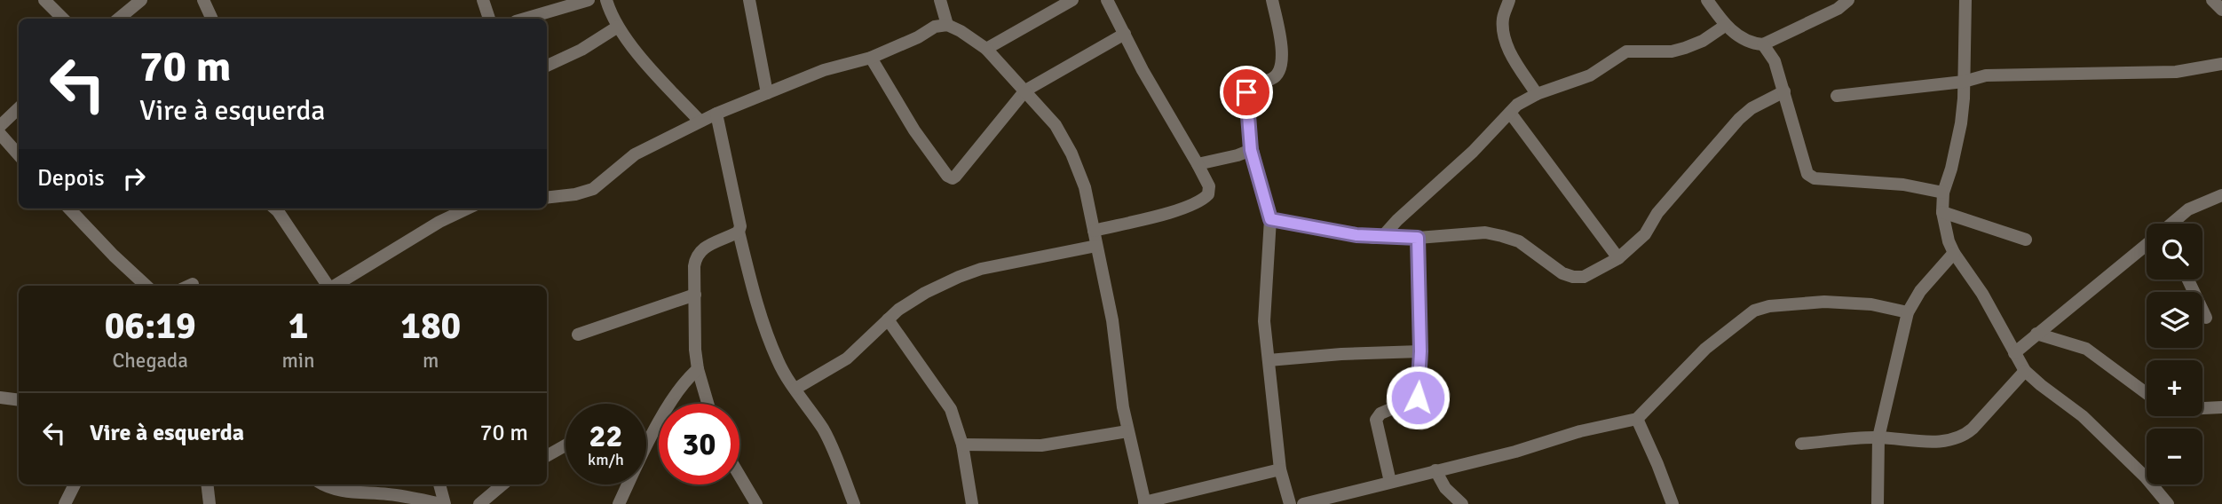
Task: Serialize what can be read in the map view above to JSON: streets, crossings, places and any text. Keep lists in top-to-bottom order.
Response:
{
  "page": {
    "turn": ["70 m", "Vire à esquerda"],
    "then": "Depois",
    "map_buttons": ["+", "−"],
    "eta": [
      "06:19",
      "Chegada",
      "1",
      "min",
      "180",
      "m"
    ],
    "list": [
      {
        "name": "Vire à esquerda",
        "value": "70 m"
      }
    ],
    "speed": "22 km/h",
    "limit": "30"
  }
}
